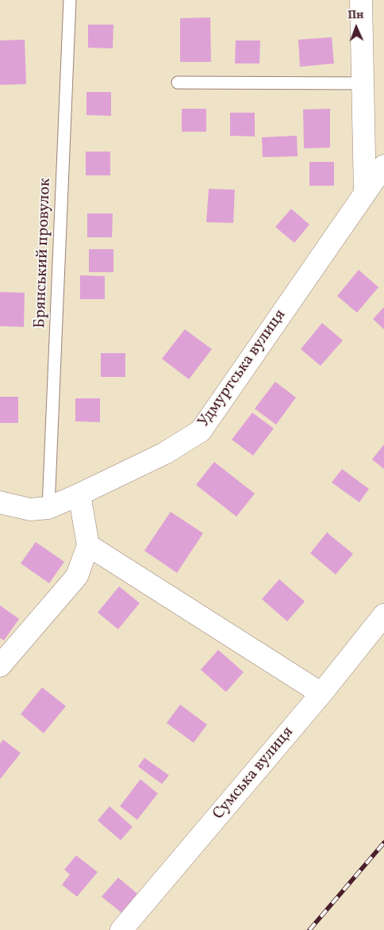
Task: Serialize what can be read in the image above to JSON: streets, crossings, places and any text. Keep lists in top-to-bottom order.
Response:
{
  "streets": {
    "street": ["Удмуртська вулиця", "Сумська вулиця"],
    "lane": ["Брянський провулок"]
  },
  "crossings": [
    ["Брянський провулок", "Удмуртська вулиця"]
  ],
  "north": "top"
}
